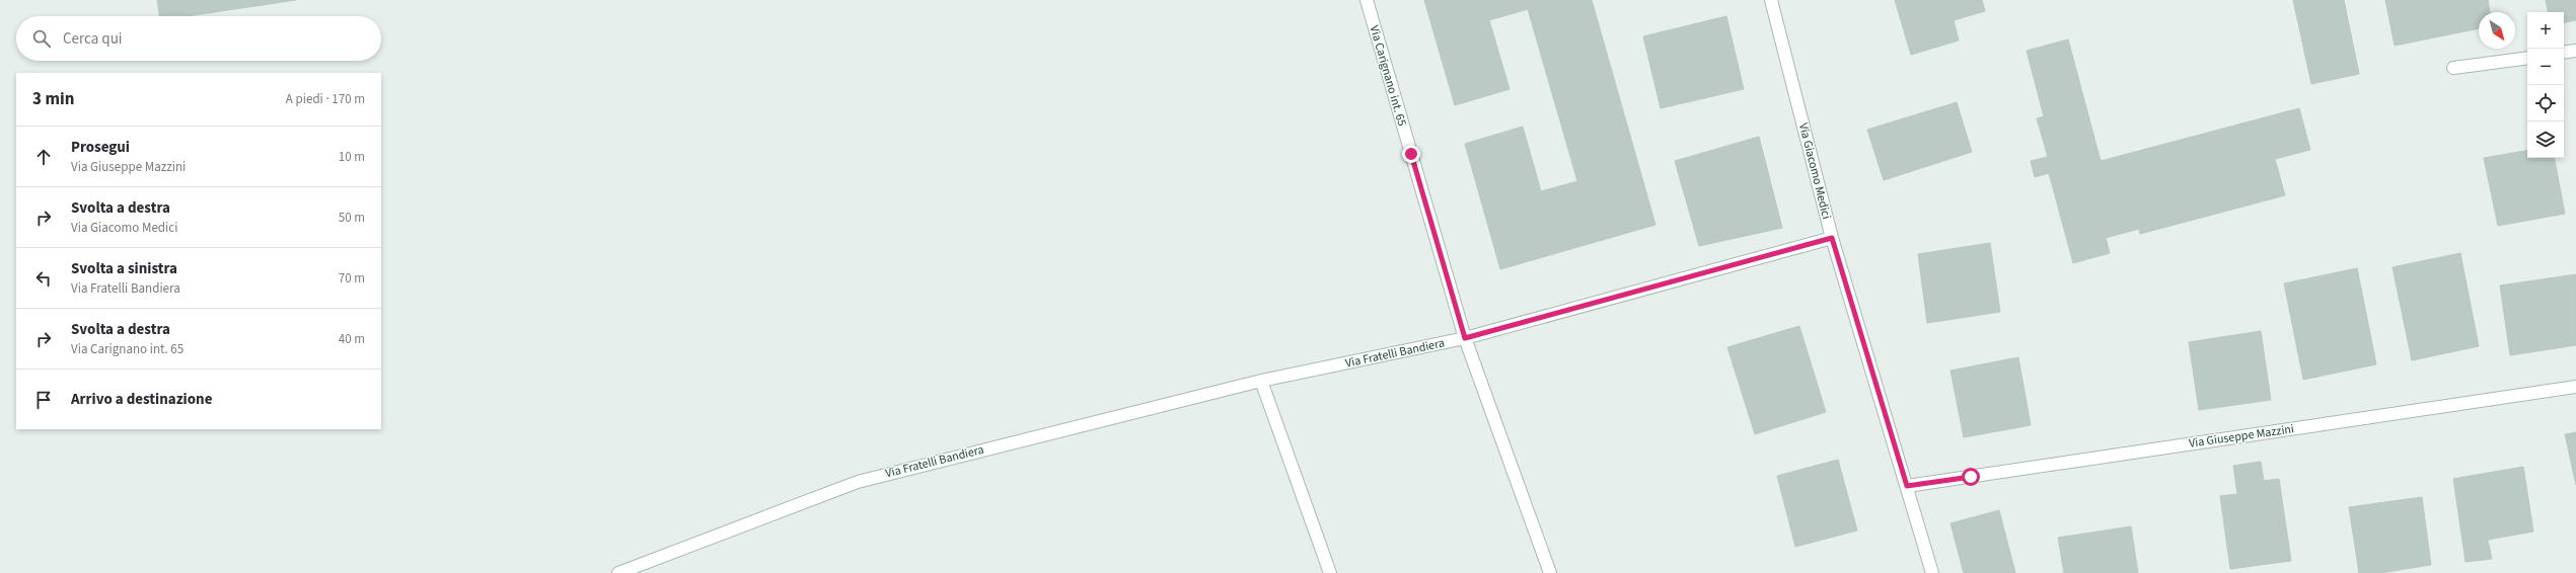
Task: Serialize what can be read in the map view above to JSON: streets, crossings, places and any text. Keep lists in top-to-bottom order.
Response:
{
  "streets": {
    "street": [
      "Via Carignano int. 65",
      "Via Giacomo Medici",
      "Via Fratelli Bandiera",
      "Via Giuseppe Mazzini"
    ]
  },
  "crossings": [
    ["Via Carignano int. 65", "Via Fratelli Bandiera"],
    ["Via Giacomo Medici", "Via Fratelli Bandiera"],
    ["Via Giacomo Medici", "Via Giuseppe Mazzini"]
  ],
  "north": "bottom right",
  "page": {
    "map_buttons": ["+", "−"],
    "search": "Cerca qui",
    "heading": ["3 min", "A piedi · 170 m"],
    "list": [
      ["Prosegui", "Via Giuseppe Mazzini", "10 m"],
      ["Svolta a destra", "Via Giacomo Medici", "50 m"],
      ["Svolta a sinistra", "Via Fratelli Bandiera", "70 m"],
      ["Svolta a destra", "Via Carignano int. 65", "40 m"],
      "Arrivo a destinazione"
    ]
  }
}
